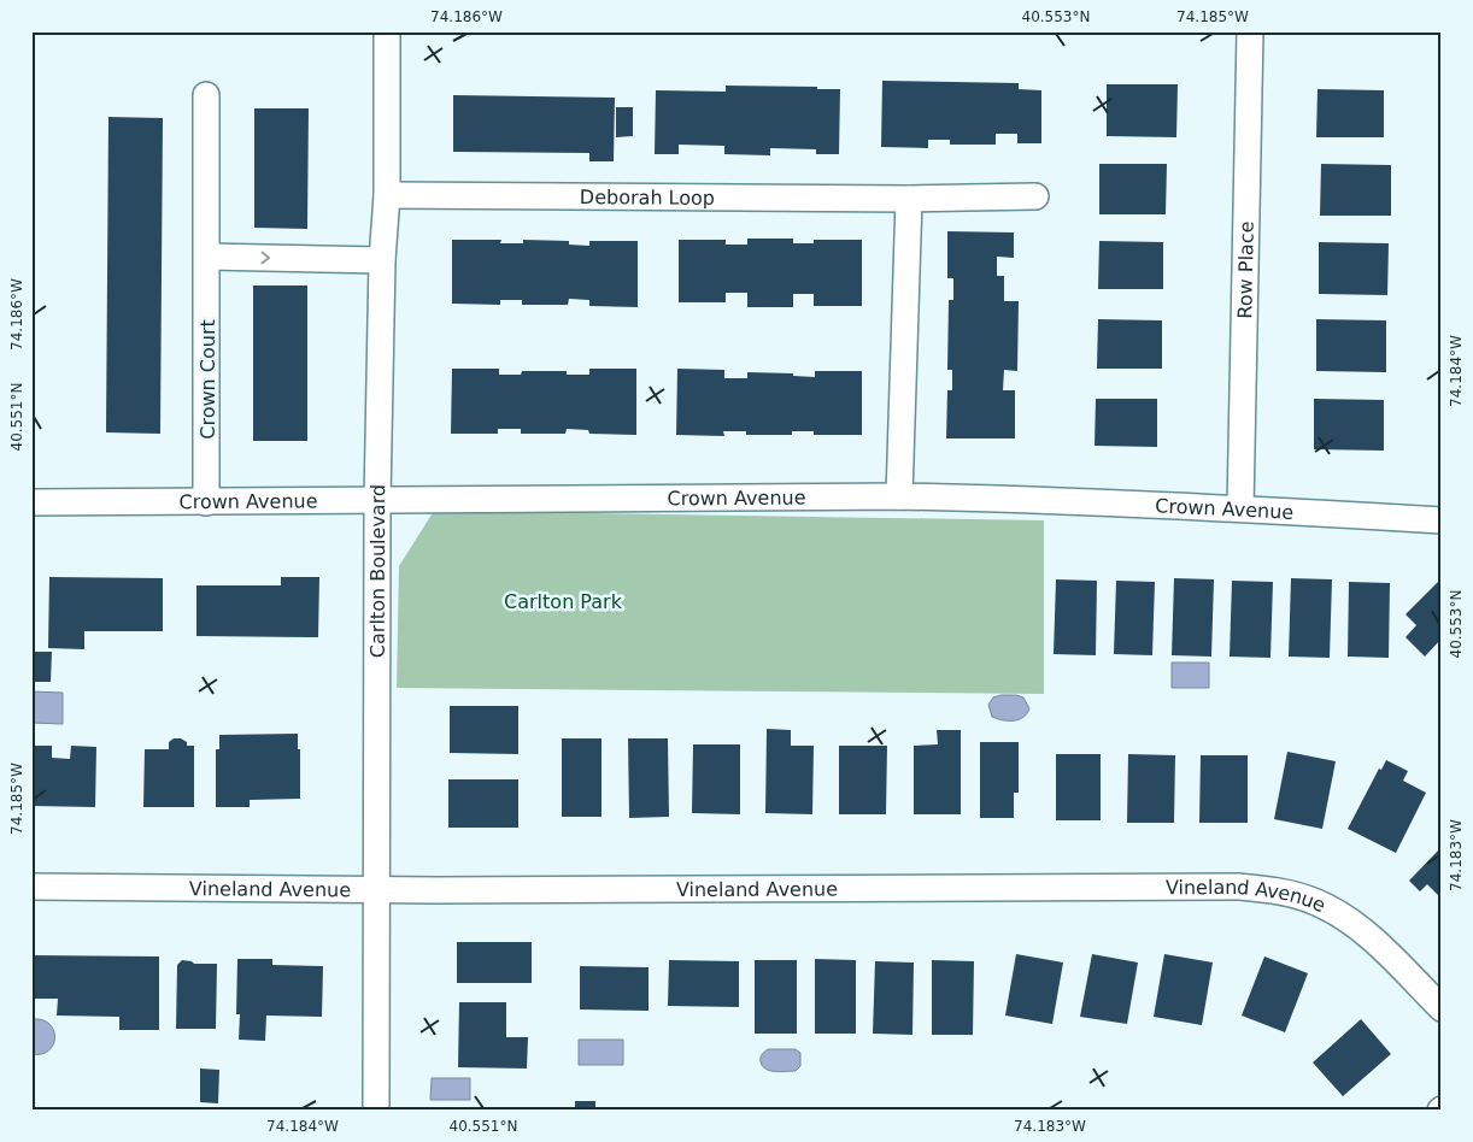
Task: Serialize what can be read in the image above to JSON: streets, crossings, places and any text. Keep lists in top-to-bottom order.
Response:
{
  "streets": {
    "street": [
      "Deborah Loop",
      "Row Place",
      "Crown Court",
      "Crown Avenue",
      "Carlton Boulevard",
      "Vineland Avenue"
    ]
  },
  "crossings": [
    ["Deborah Loop", "Carlton Boulevard"],
    ["Row Place", "Crown Avenue"],
    ["Crown Court", "Crown Avenue"],
    ["Crown Avenue", "Carlton Boulevard"],
    ["Carlton Boulevard", "Vineland Avenue"]
  ],
  "parks": ["Carlton Park"],
  "coordinates": [
    "74.186°W",
    "40.553°N",
    "74.185°W",
    "74.184°W",
    "40.551°N",
    "74.183°W"
  ]
}
